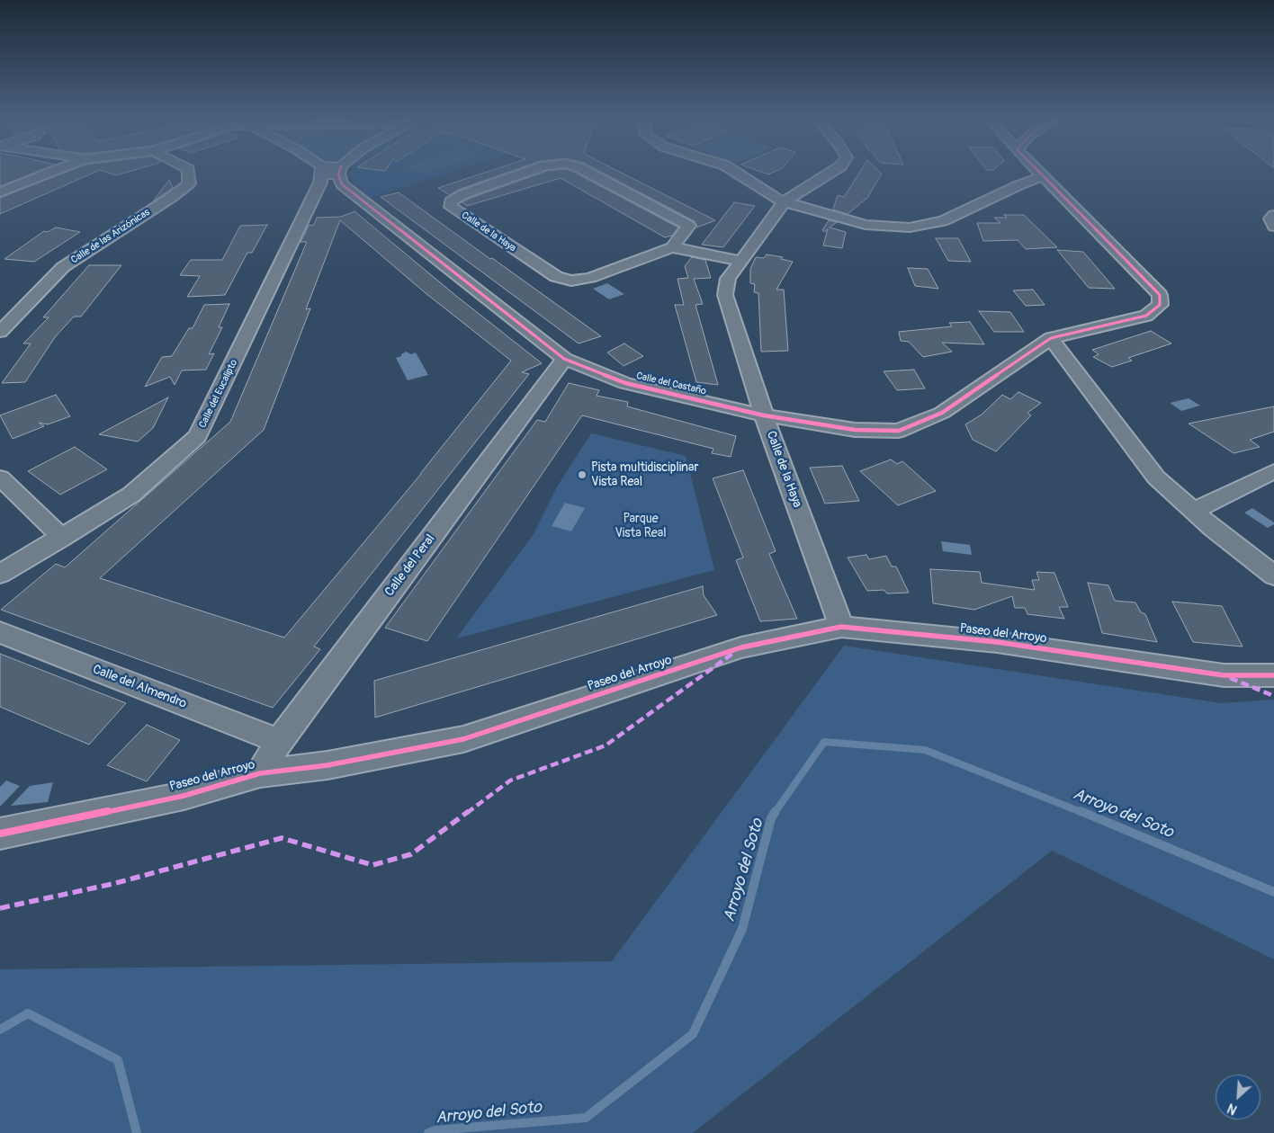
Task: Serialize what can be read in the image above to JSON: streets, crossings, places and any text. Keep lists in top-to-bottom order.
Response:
{
  "streets": {
    "street": [
      "Calle de la Haya",
      "Calle de las Arizónicas",
      "Calle del Castaño",
      "Calle del Eucalipto",
      "Calle del Peral",
      "Paseo del Arroyo",
      "Calle del Almendro"
    ]
  },
  "crossings": [
    ["Calle de la Haya", "Calle del Castaño"],
    ["Calle de la Haya", "Paseo del Arroyo"],
    ["Calle del Castaño", "Calle del Peral"],
    ["Calle del Peral", "Paseo del Arroyo"],
    ["Calle del Peral", "Calle del Almendro"]
  ],
  "water": ["Arroyo del Soto"],
  "parks": ["Parque Vista Real"],
  "places": ["Pista multidisciplinar Vista Real"],
  "north": "bottom left"
}
